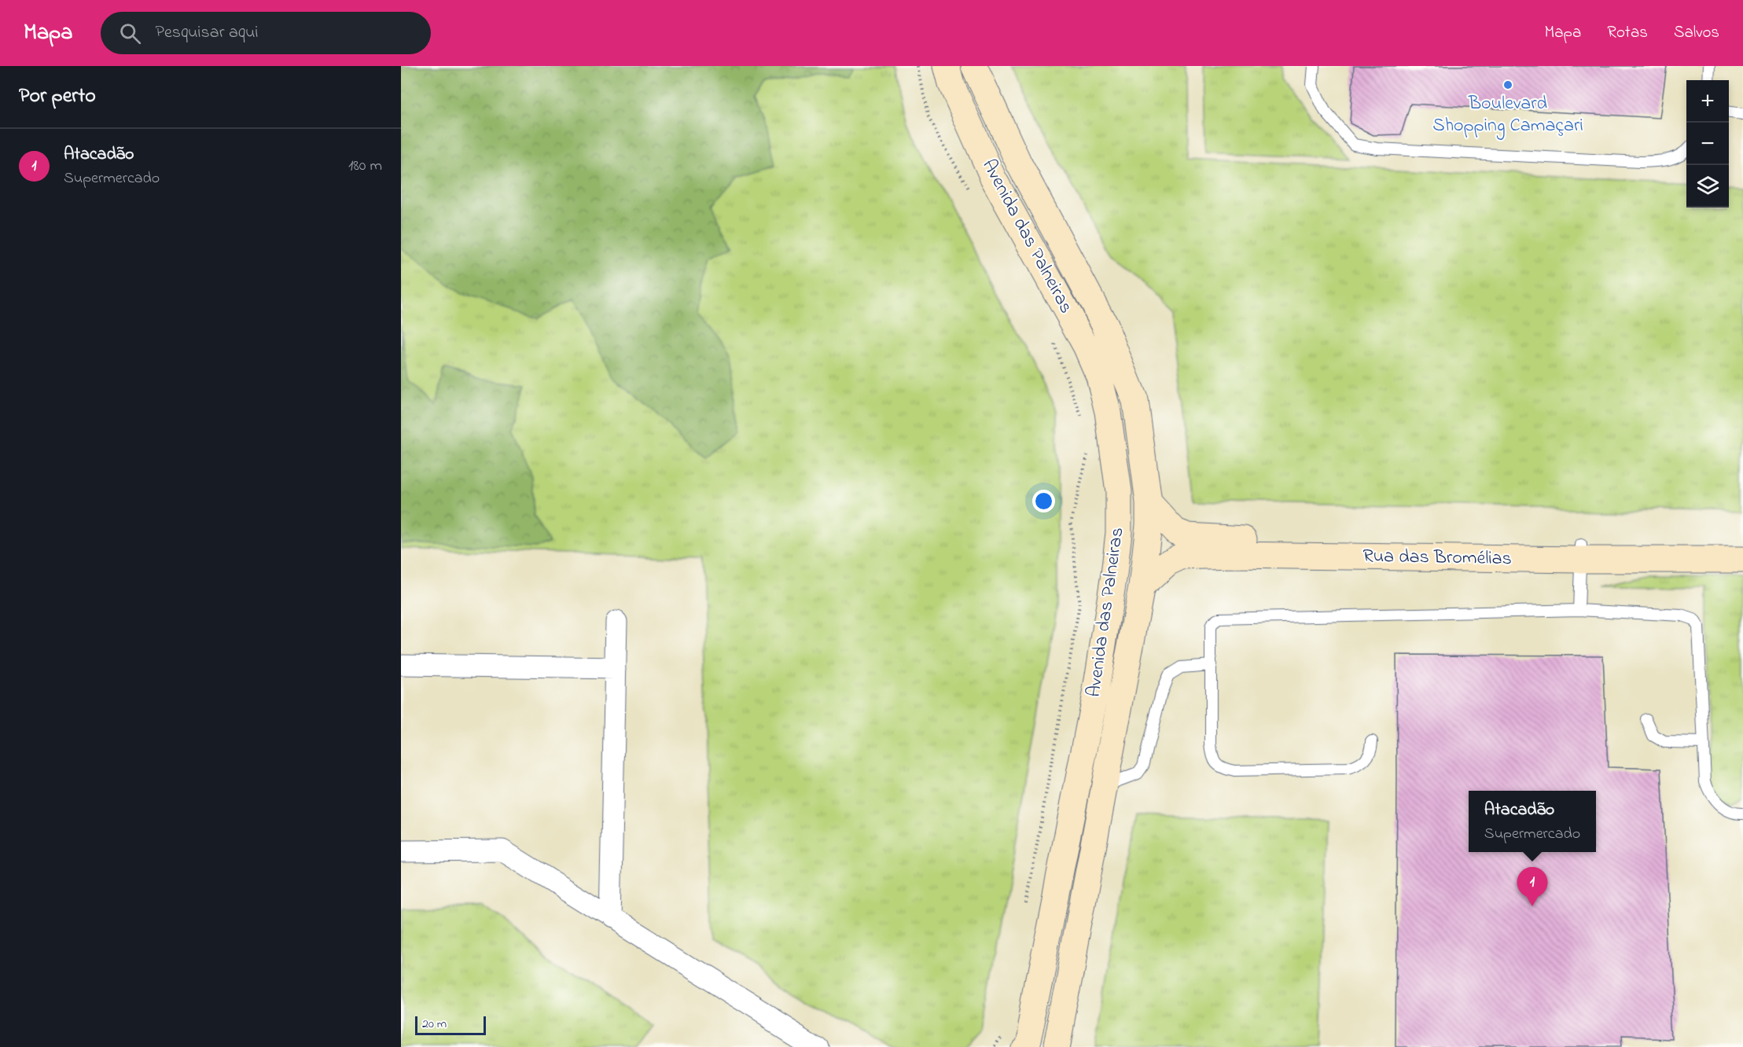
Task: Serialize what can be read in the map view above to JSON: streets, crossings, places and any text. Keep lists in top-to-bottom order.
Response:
{
  "streets": {
    "street": ["Avenida das Palneiras", "Rua das Bromélias"]
  },
  "crossings": [
    ["Avenida das Palneiras", "Rua das Bromélias"]
  ],
  "places": ["Boulevard Shopping Camaçari"],
  "scale_bar": "20 m",
  "page": {
    "header": "Mapa",
    "search": "Pesquisar aqui",
    "nav": ["Mapa", "Rotas", "Salvos"],
    "heading": "Por perto",
    "map_buttons": ["+", "−"],
    "list": [
      {
        "mark": "1",
        "name": "Atacadão",
        "note": "Supermercado",
        "value": "180 m"
      }
    ],
    "popup": ["Atacadão", "Supermercado"],
    "pins": "1",
    "scale": "20 m"
  }
}
